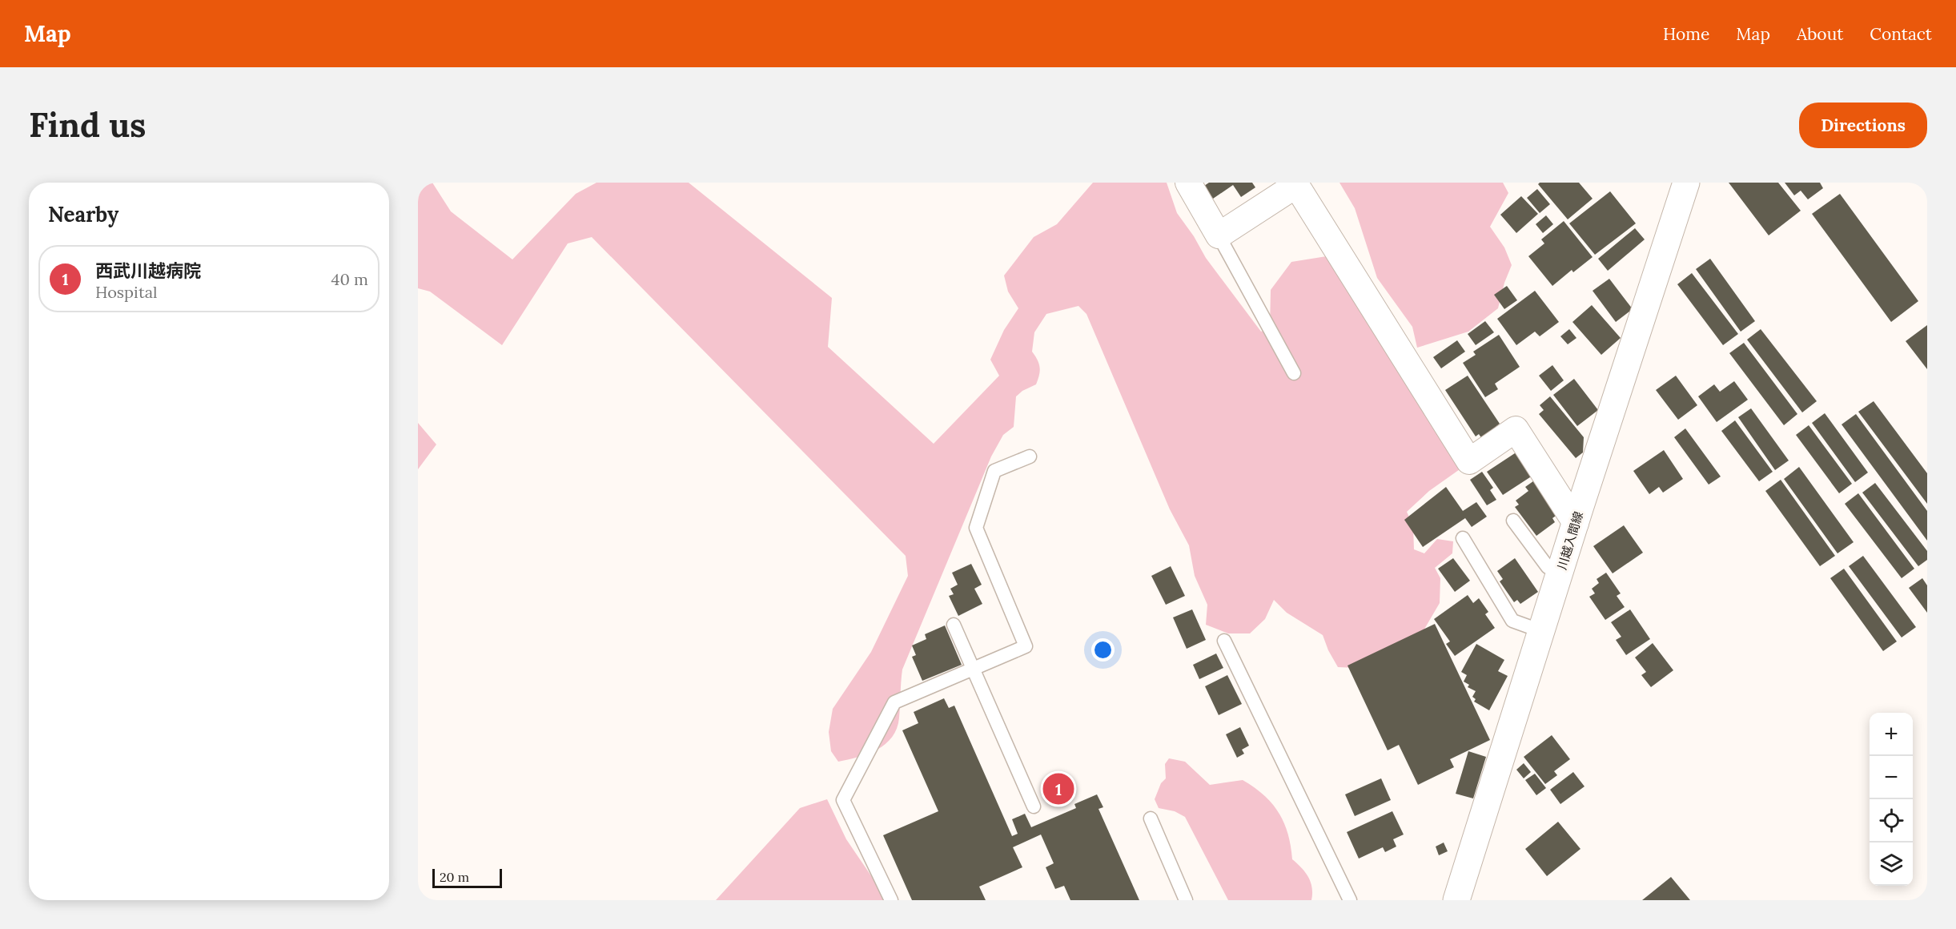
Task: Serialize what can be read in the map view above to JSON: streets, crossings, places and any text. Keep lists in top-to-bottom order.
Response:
{
  "streets": {
    "main road": ["川越入間線"]
  },
  "scale_bar": "20 m",
  "page": {
    "header": "Map",
    "nav": [
      "Home",
      "Map",
      "About",
      "Contact"
    ],
    "buttons": "Directions",
    "title": "Find us",
    "heading": "Nearby",
    "list": [
      {
        "mark": "1",
        "name": "西武川越病院",
        "note": "Hospital",
        "value": "40 m"
      }
    ],
    "map_buttons": ["+", "−"],
    "pins": "1",
    "scale": "20 m"
  }
}
